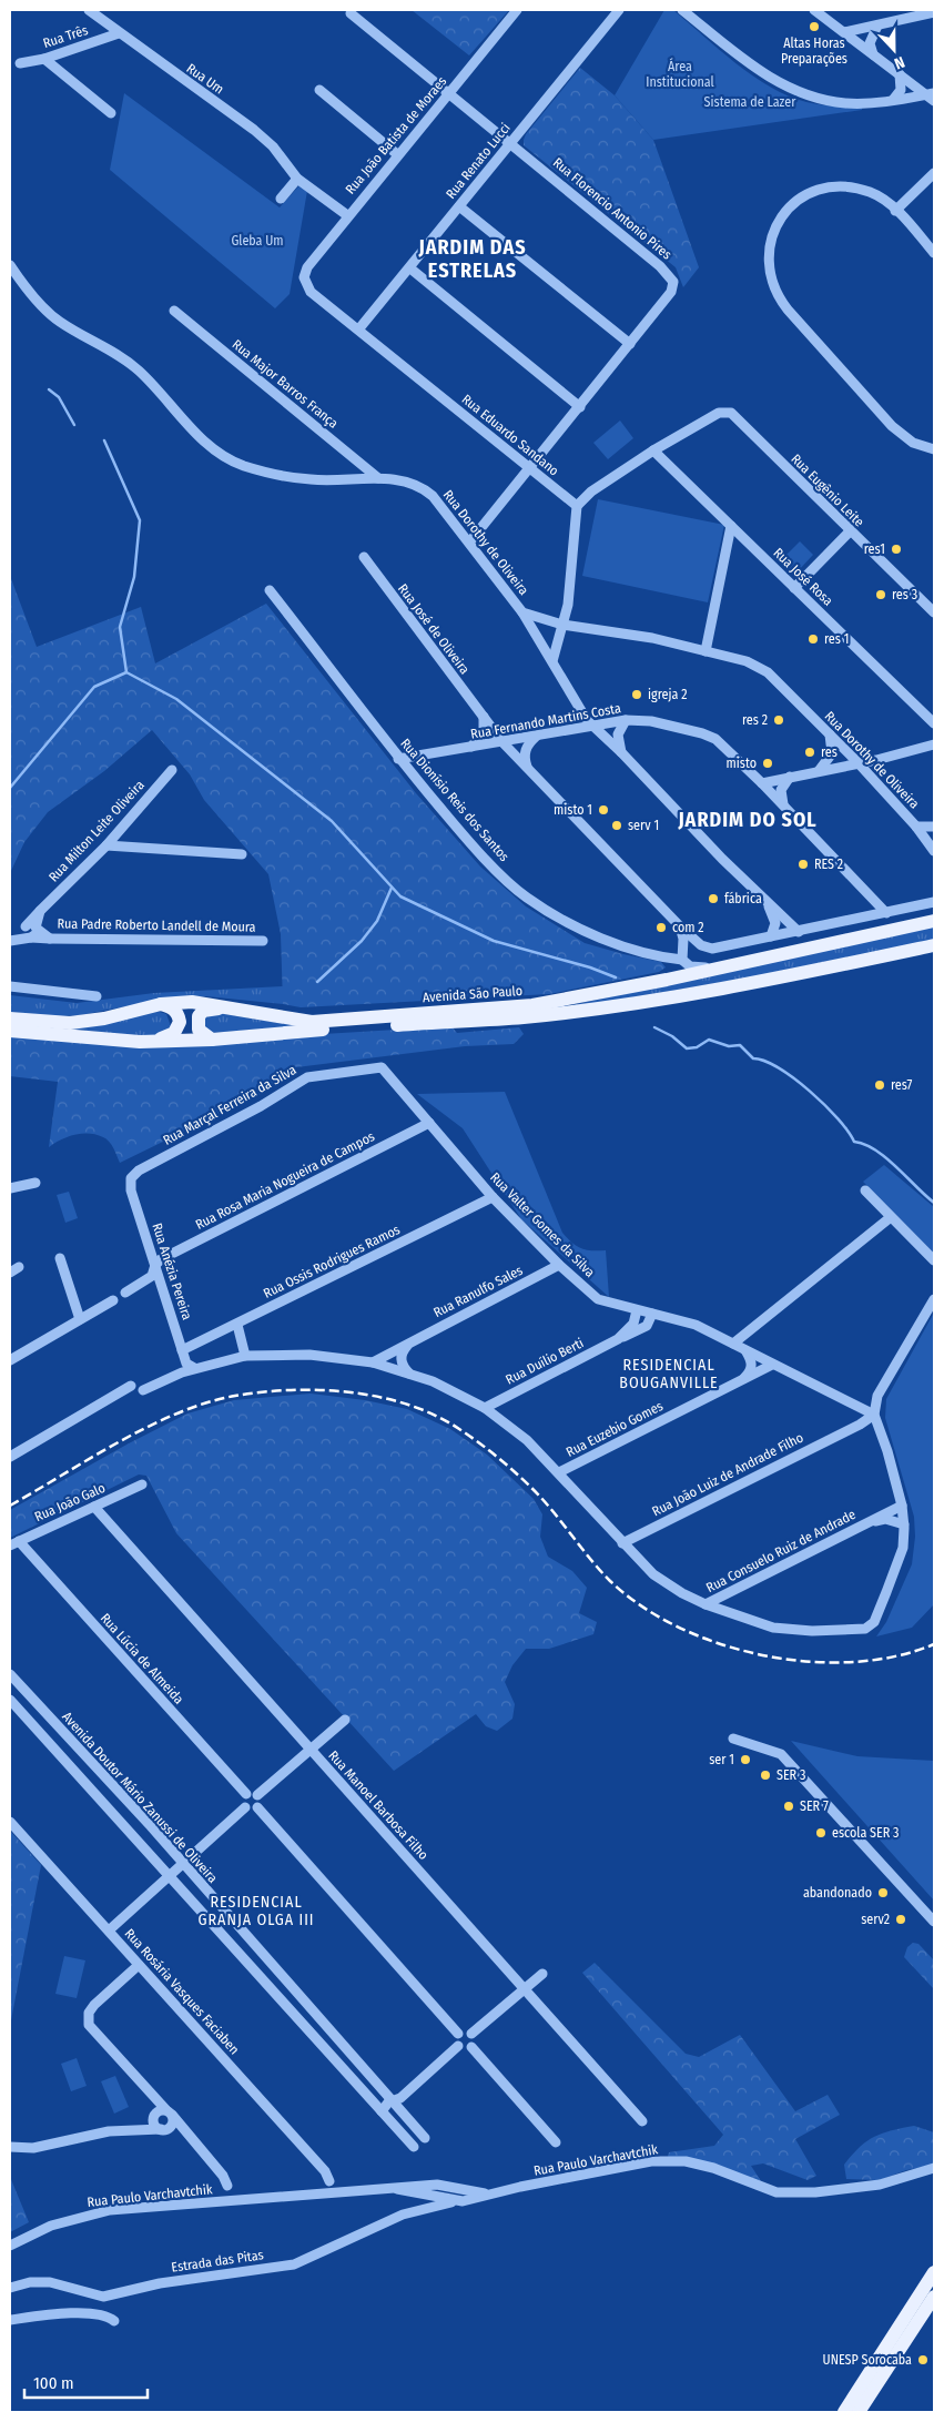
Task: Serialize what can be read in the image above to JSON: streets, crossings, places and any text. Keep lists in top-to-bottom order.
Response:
{
  "streets": {
    "main road": ["Avenida São Paulo"],
    "street": [
      "Rua Três",
      "Rua Um",
      "Rua João Batista de Moraes",
      "Rua Renato Lucci",
      "Rua Florencio Antonio Pires",
      "Rua Major Barros França",
      "Rua Eduardo Sandano",
      "Rua Eugênio Leite",
      "Rua Dorothy de Oliveira",
      "Rua José Rosa",
      "Rua José de Oliveira",
      "Rua Fernando Martins Costa",
      "Rua Dionísio Reis dos Santos",
      "Rua Milton Leite Oliveira",
      "Rua Padre Roberto Landell de Moura",
      "Rua Marçal Ferreira da Silva",
      "Rua Rosa Maria Nogueira de Campos",
      "Rua Valter Gomes da Silva",
      "Rua Ossis Rodrigues Ramos",
      "Rua Anézia Pereira",
      "Rua Ranulfo Sales",
      "Rua Duílio Berti",
      "Rua Euzebio Gomes",
      "Rua João Luiz de Andrade Filho",
      "Rua João Galo",
      "Rua Consuelo Ruiz de Andrade",
      "Rua Lúcia de Almeida",
      "Avenida Doutor Mário Zanussi de Oliveira",
      "Rua Manoel Barbosa Filho",
      "Rua Rosária Vasques Faciaben",
      "Rua Paulo Varchavtchik",
      "Estrada das Pitas"
    ]
  },
  "crossings": [
    ["Rua Três", "Rua Um"],
    ["Rua Um", "Rua João Batista de Moraes"],
    ["Rua João Batista de Moraes", "Rua Florencio Antonio Pires"],
    ["Rua João Batista de Moraes", "Rua Eduardo Sandano"],
    ["Rua Renato Lucci", "Rua Florencio Antonio Pires"],
    ["Rua Renato Lucci", "Rua Eduardo Sandano"],
    ["Rua Florencio Antonio Pires", "Rua Eduardo Sandano"],
    ["Rua Florencio Antonio Pires", "Rua Dorothy de Oliveira"],
    ["Rua Major Barros França", "Rua Dorothy de Oliveira"],
    ["Rua Eugênio Leite", "Rua José Rosa"],
    ["Rua José de Oliveira", "Rua Fernando Martins Costa"],
    ["Rua Fernando Martins Costa", "Rua Dionísio Reis dos Santos"],
    ["Rua Dionísio Reis dos Santos", "Avenida São Paulo"],
    ["Rua Milton Leite Oliveira", "Rua Padre Roberto Landell de Moura"],
    ["Rua Marçal Ferreira da Silva", "Rua Valter Gomes da Silva"],
    ["Rua Marçal Ferreira da Silva", "Rua Anézia Pereira"],
    ["Rua Rosa Maria Nogueira de Campos", "Rua Valter Gomes da Silva"],
    ["Rua Rosa Maria Nogueira de Campos", "Rua Anézia Pereira"],
    ["Rua Valter Gomes da Silva", "Rua Ossis Rodrigues Ramos"],
    ["Rua Valter Gomes da Silva", "Rua Ranulfo Sales"],
    ["Rua Valter Gomes da Silva", "Rua Duílio Berti"],
    ["Rua Valter Gomes da Silva", "Rua Euzebio Gomes"],
    ["Rua Valter Gomes da Silva", "Rua João Luiz de Andrade Filho"],
    ["Rua Ossis Rodrigues Ramos", "Rua Anézia Pereira"],
    ["Rua João Galo", "Rua Lúcia de Almeida"],
    ["Rua João Galo", "Rua Manoel Barbosa Filho"],
    ["Rua Paulo Varchavtchik", "Estrada das Pitas"]
  ],
  "districts": [
    "JARDIM DAS ESTRELAS",
    "JARDIM DO SOL",
    "RESIDENCIAL BOUGANVILLE",
    "RESIDENCIAL GRANJA OLGA III"
  ],
  "parks": ["Área Institucional", "Sistema de Lazer", "Gleba Um"],
  "places": [
    "Altas Horas Preparações",
    "res1",
    "res 3",
    "res 1",
    "igreja 2",
    "res 2",
    "res",
    "misto",
    "misto 1",
    "serv 1",
    "RES 2",
    "fábrica",
    "com 2",
    "res7",
    "ser 1",
    "SER 3",
    "SER 7",
    "escola SER 3",
    "abandonado",
    "serv2",
    "UNESP Sorocaba"
  ],
  "scale_bar": "100 m",
  "north": "bottom"
}
